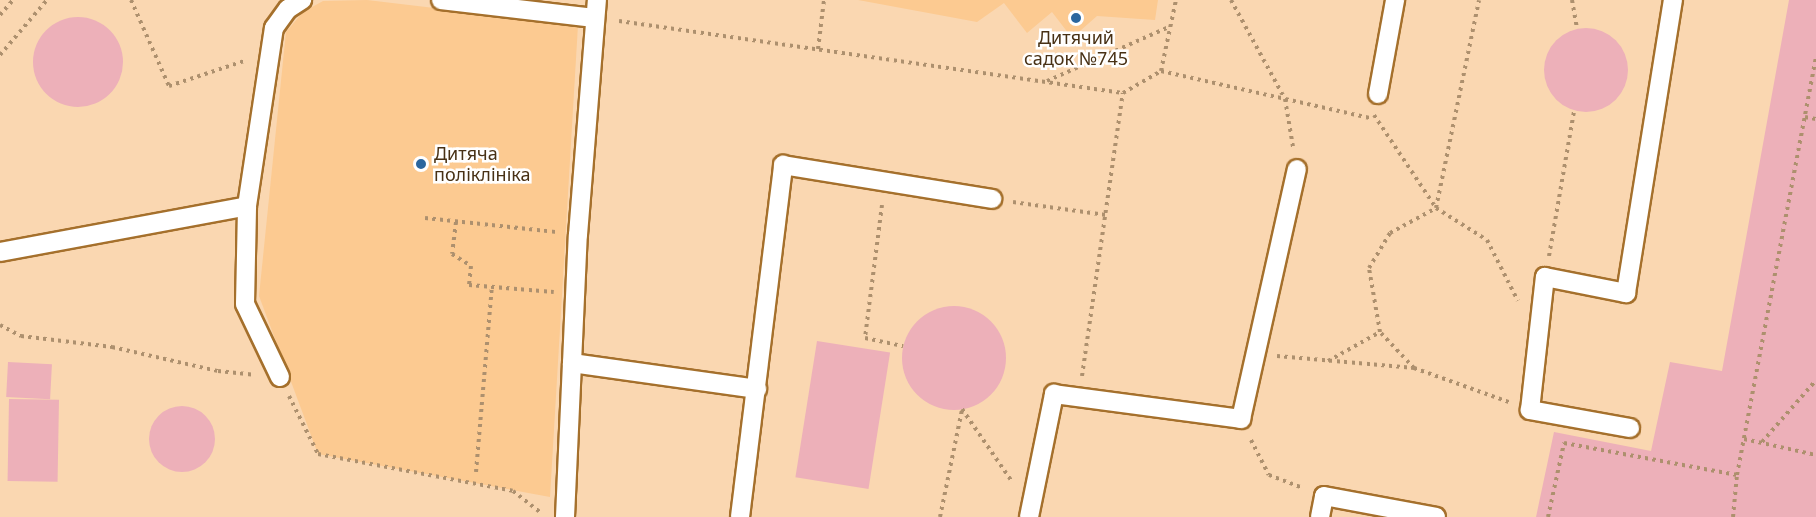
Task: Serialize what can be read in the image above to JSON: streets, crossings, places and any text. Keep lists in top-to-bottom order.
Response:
{
  "places": ["Дитячий садок №745", "Дитяча поліклініка"]
}
